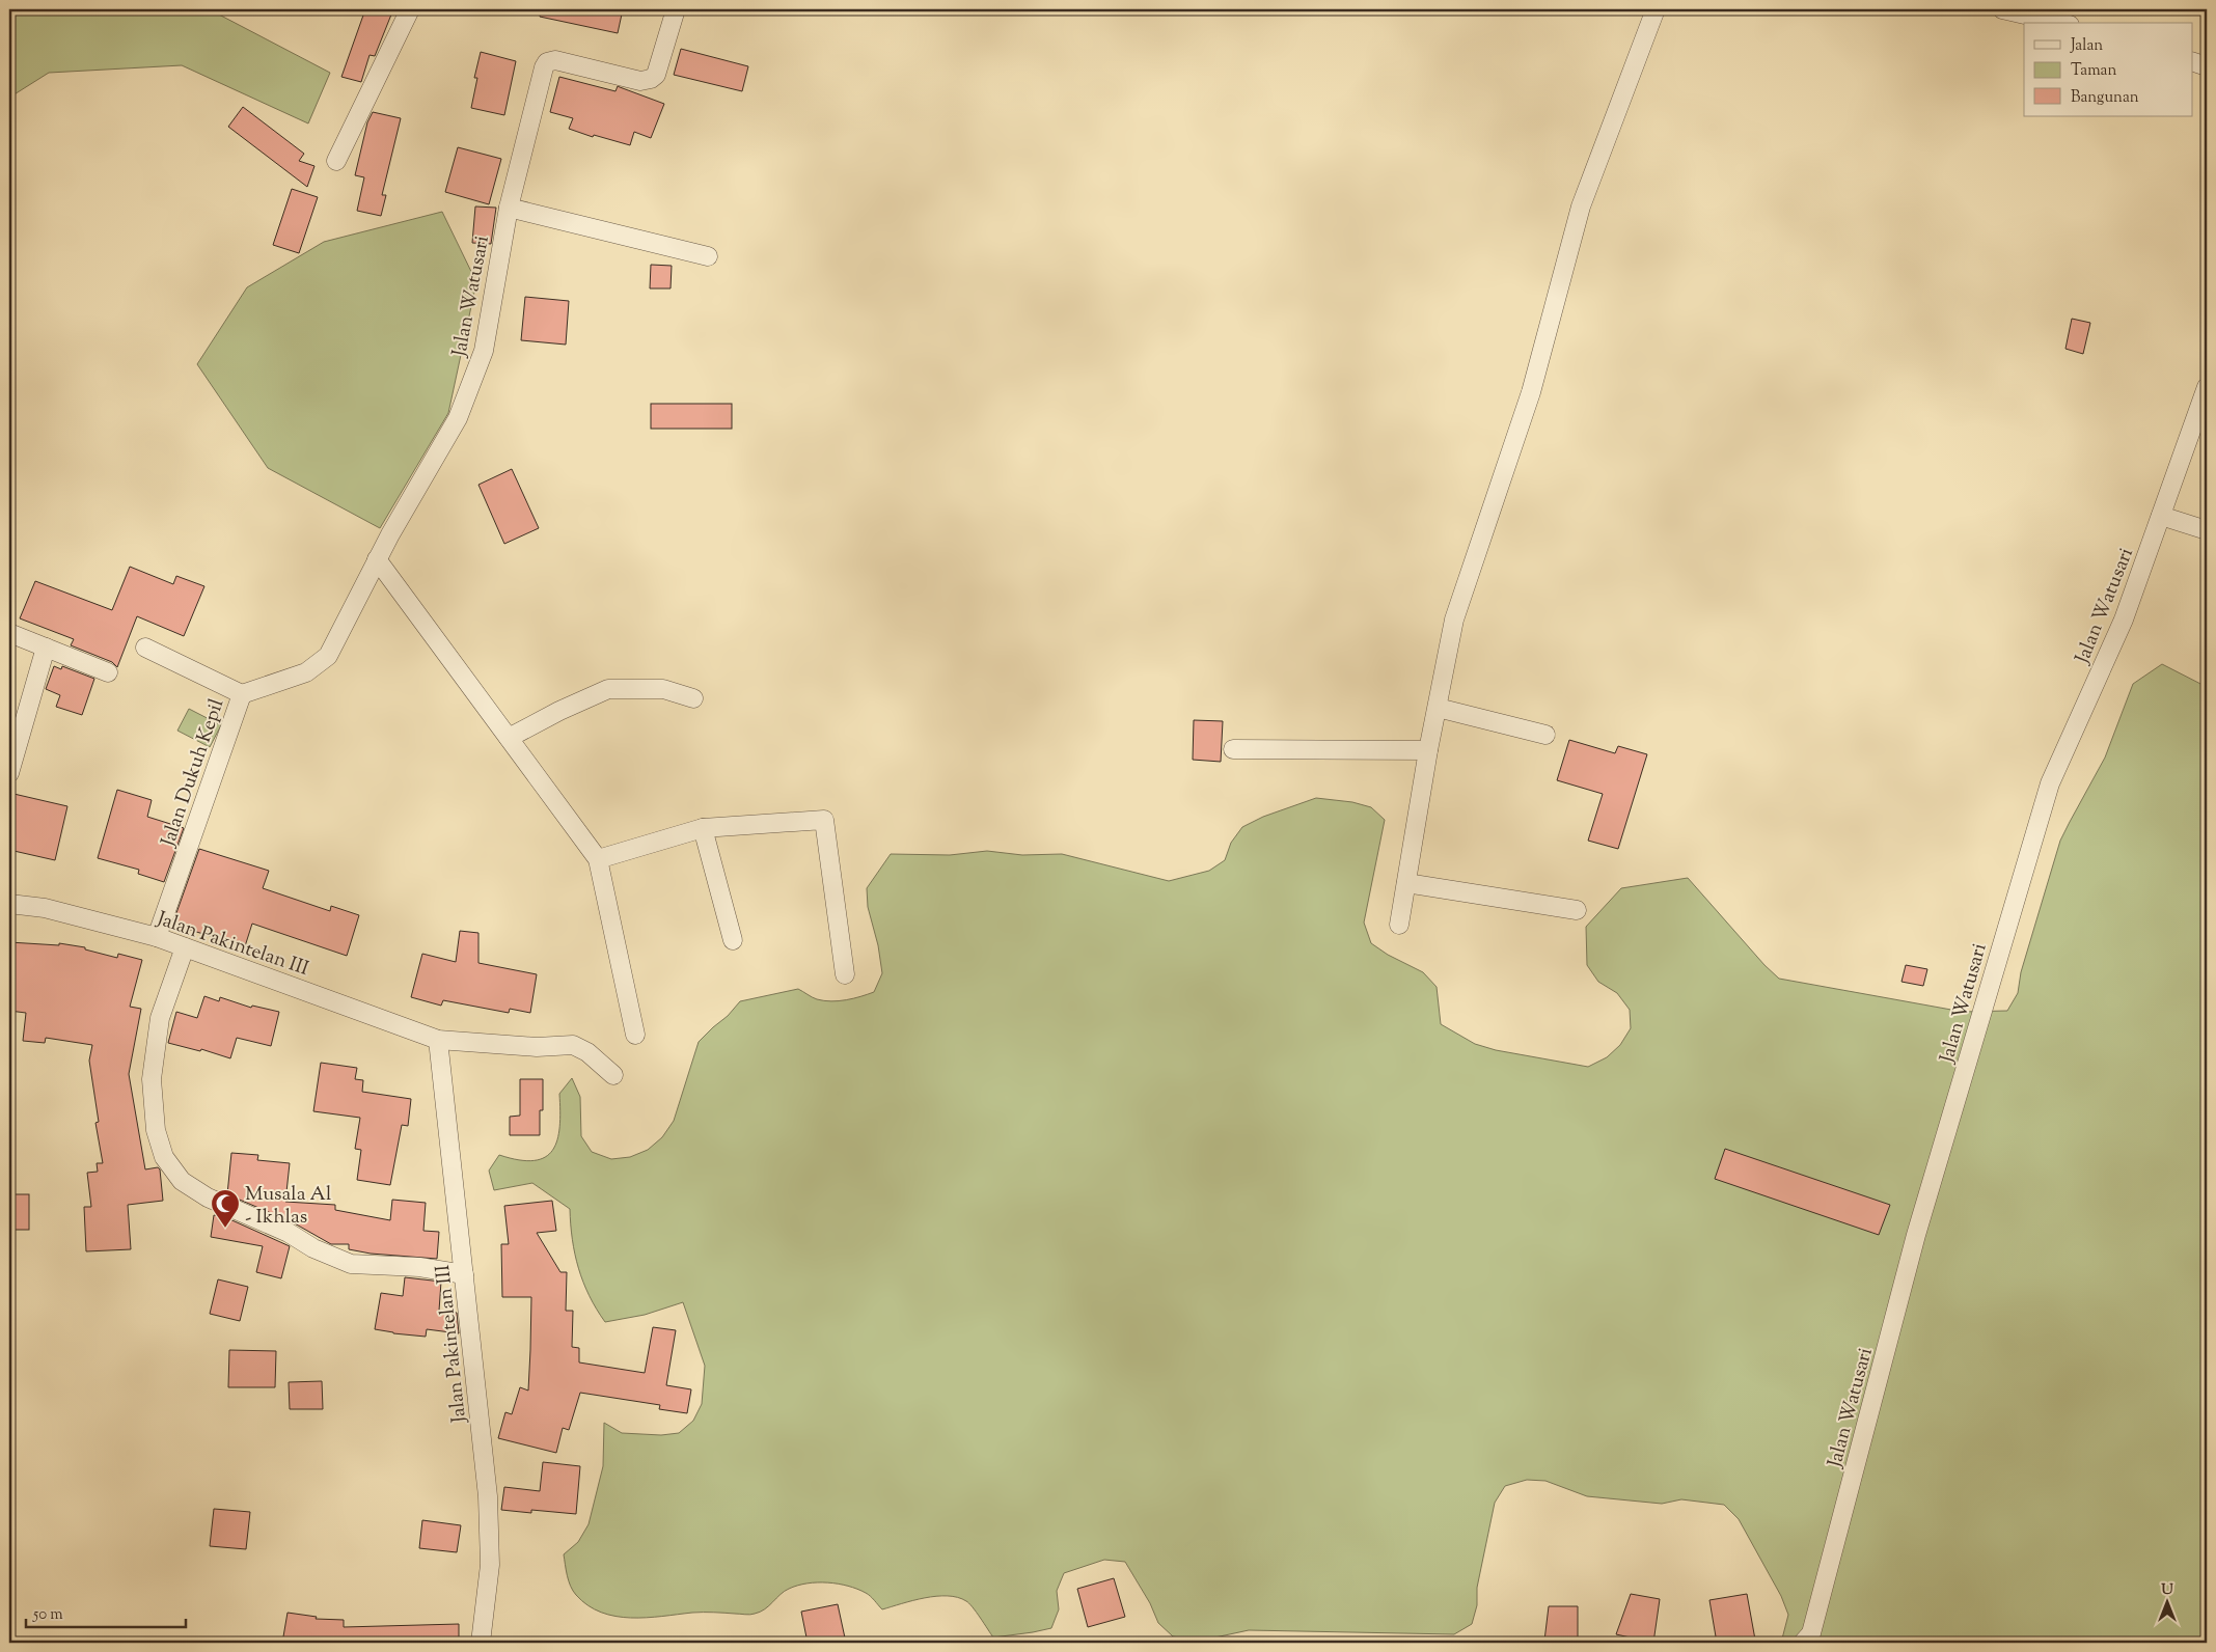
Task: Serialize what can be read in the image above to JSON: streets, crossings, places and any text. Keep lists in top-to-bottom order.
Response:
{
  "streets": {
    "street": ["Jalan Watusari", "Jalan Dukuh Kepil", "Jalan Pakintelan III"]
  },
  "crossings": [
    ["Jalan Watusari", "Jalan Dukuh Kepil"],
    ["Jalan Dukuh Kepil", "Jalan Pakintelan III"]
  ],
  "places": {
    "mosque": ["Musala Al - Ikhlas"]
  },
  "legend": ["Jalan", "Taman", "Bangunan"],
  "scale_bar": "50 m",
  "north": "top"
}
